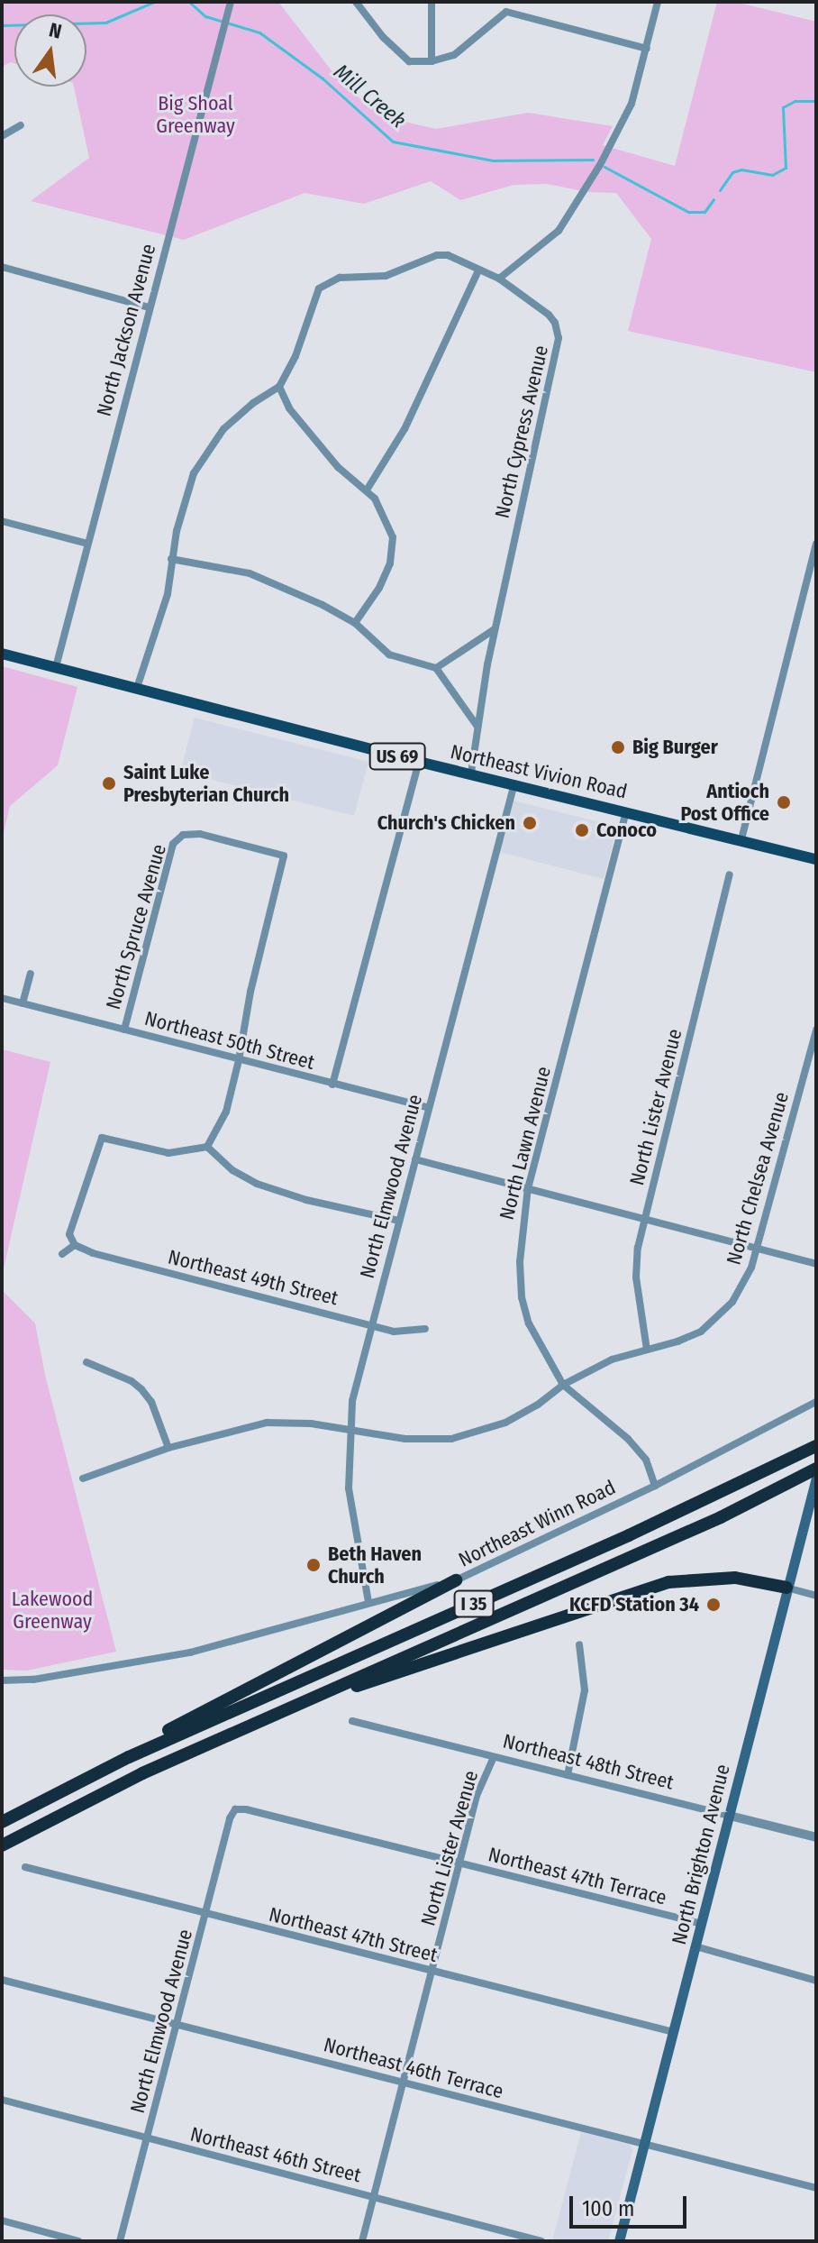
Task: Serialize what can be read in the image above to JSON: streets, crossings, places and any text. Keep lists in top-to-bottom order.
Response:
{
  "streets": {
    "highway": ["I 35"],
    "main road": ["US 69", "Northeast Vivion Road", "North Brighton Avenue"],
    "street": [
      "North Jackson Avenue",
      "North Cypress Avenue",
      "North Spruce Avenue",
      "Northeast 50th Street",
      "North Lister Avenue",
      "North Lawn Avenue",
      "North Chelsea Avenue",
      "North Elmwood Avenue",
      "Northeast 49th Street",
      "Northeast Winn Road",
      "Northeast 48th Street",
      "Northeast 47th Terrace",
      "Northeast 47th Street",
      "Northeast 46th Terrace",
      "Northeast 46th Street"
    ]
  },
  "crossings": [
    ["North Jackson Avenue", "Northeast Vivion Road"],
    ["North Cypress Avenue", "Northeast Vivion Road"],
    ["Northeast Vivion Road", "North Lawn Avenue"],
    ["Northeast Vivion Road", "North Elmwood Avenue"],
    ["North Spruce Avenue", "Northeast 50th Street"],
    ["Northeast 50th Street", "North Elmwood Avenue"],
    ["North Lister Avenue", "North Chelsea Avenue"],
    ["North Lister Avenue", "Northeast 48th Street"],
    ["North Lister Avenue", "Northeast 47th Terrace"],
    ["North Lister Avenue", "Northeast 47th Street"],
    ["North Lister Avenue", "Northeast 46th Terrace"],
    ["North Lister Avenue", "Northeast 46th Street"],
    ["North Lawn Avenue", "North Chelsea Avenue"],
    ["North Lawn Avenue", "Northeast Winn Road"],
    ["North Chelsea Avenue", "North Elmwood Avenue"],
    ["North Elmwood Avenue", "Northeast 49th Street"],
    ["North Elmwood Avenue", "Northeast Winn Road"],
    ["North Elmwood Avenue", "Northeast 47th Terrace"],
    ["North Elmwood Avenue", "Northeast 47th Street"],
    ["North Elmwood Avenue", "Northeast 46th Terrace"],
    ["North Elmwood Avenue", "Northeast 46th Street"],
    ["Northeast 48th Street", "North Brighton Avenue"],
    ["North Brighton Avenue", "Northeast 47th Terrace"],
    ["North Brighton Avenue", "Northeast 47th Street"],
    ["North Brighton Avenue", "Northeast 46th Terrace"]
  ],
  "water": ["Mill Creek"],
  "parks": ["Big Shoal Greenway", "Lakewood Greenway"],
  "places": [
    "Big Burger",
    "Saint Luke Presbyterian Church",
    "Antioch Post Office",
    "Church's Chicken",
    "Conoco",
    "Beth Haven Church",
    "KCFD Station 34"
  ],
  "scale_bar": "100 m",
  "north": "top"
}
